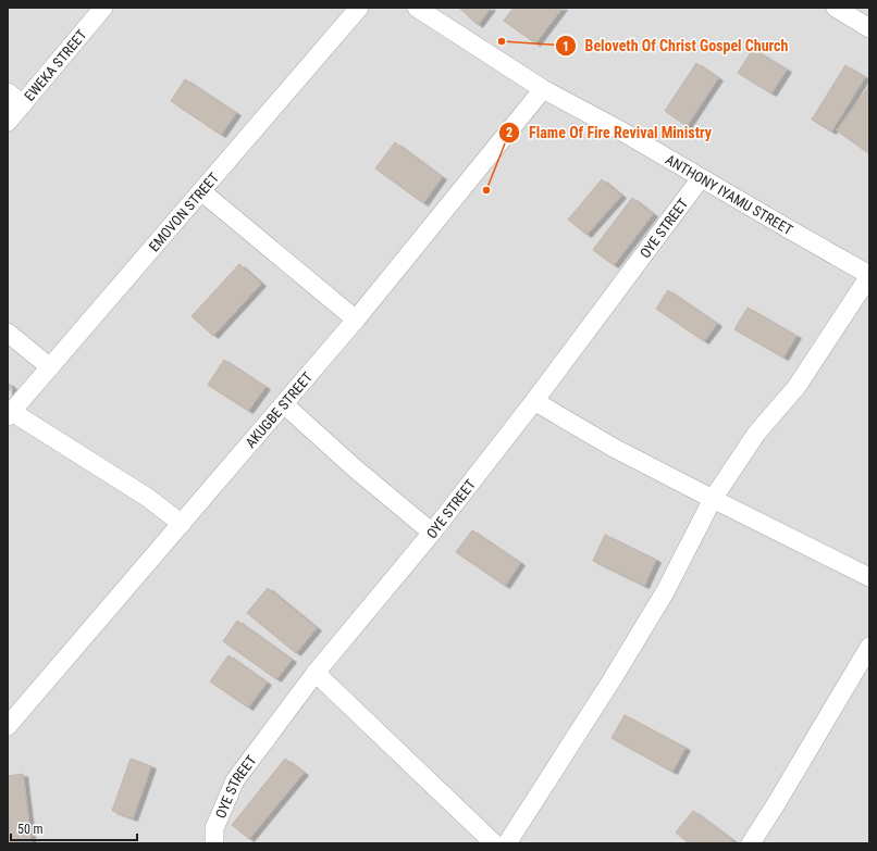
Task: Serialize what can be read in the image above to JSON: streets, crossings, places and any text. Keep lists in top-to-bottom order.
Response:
{
  "streets": {
    "street": [
      "EWEKA STREET",
      "ANTHONY IYAMU STREET",
      "EMOVON STREET",
      "OYE STREET",
      "AKUGBE STREET"
    ]
  },
  "crossings": [
    ["ANTHONY IYAMU STREET", "OYE STREET"],
    ["ANTHONY IYAMU STREET", "AKUGBE STREET"]
  ],
  "places": ["Beloveth Of Christ Gospel Church", "Flame Of Fire Revival Ministry"],
  "scale_bar": "50 m"
}
